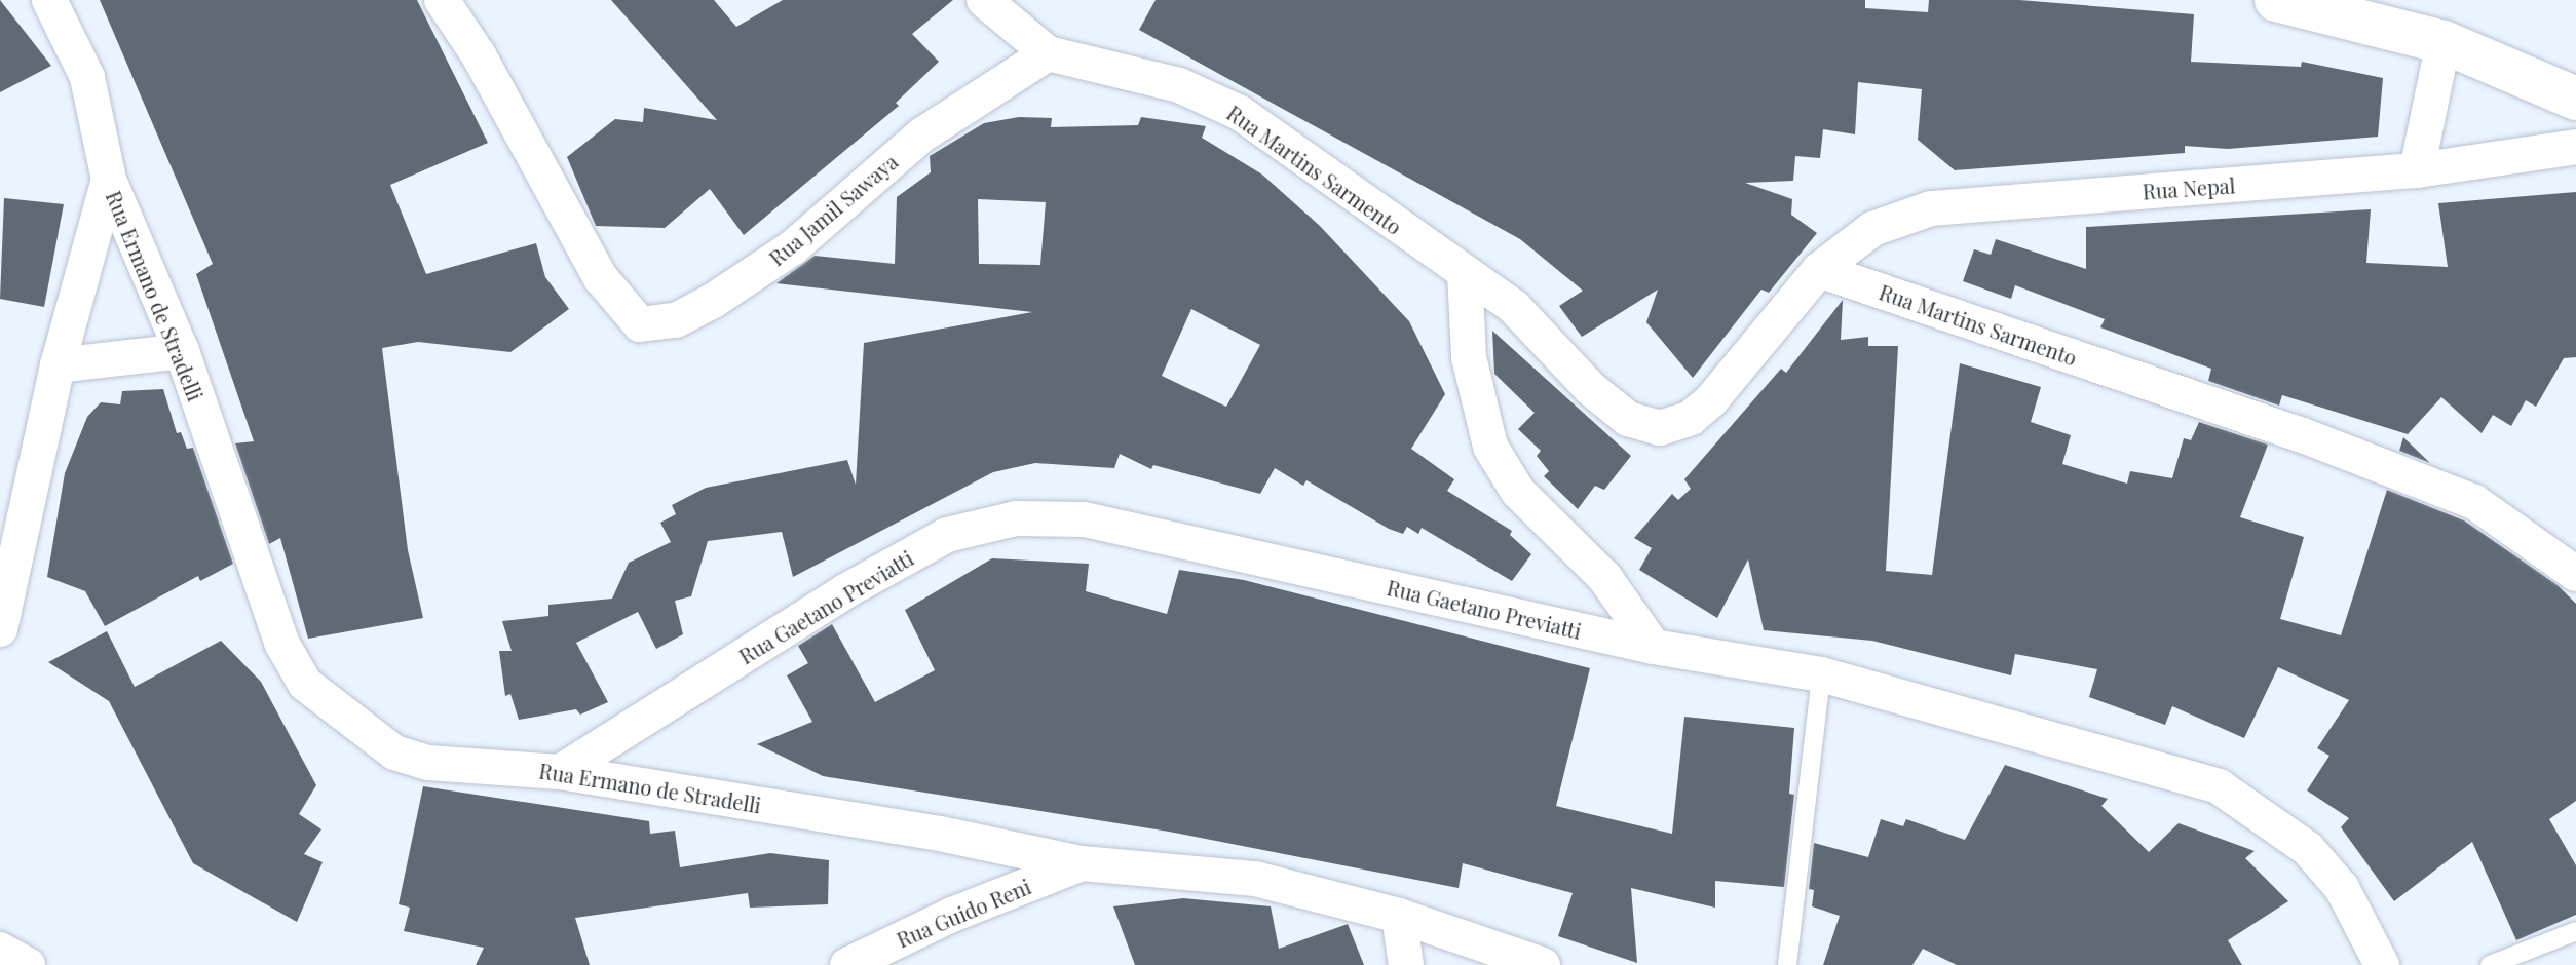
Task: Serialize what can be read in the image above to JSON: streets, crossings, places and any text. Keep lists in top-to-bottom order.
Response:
{
  "streets": {
    "street": [
      "Rua Martins Sarmento",
      "Rua Nepal",
      "Rua Jamil Sawaya",
      "Rua Ermano de Stradelli",
      "Rua Gaetano Previatti",
      "Rua Guido Reni"
    ]
  },
  "crossings": [
    ["Rua Martins Sarmento", "Rua Nepal"],
    ["Rua Martins Sarmento", "Rua Jamil Sawaya"],
    ["Rua Ermano de Stradelli", "Rua Gaetano Previatti"],
    ["Rua Ermano de Stradelli", "Rua Guido Reni"]
  ]
}
